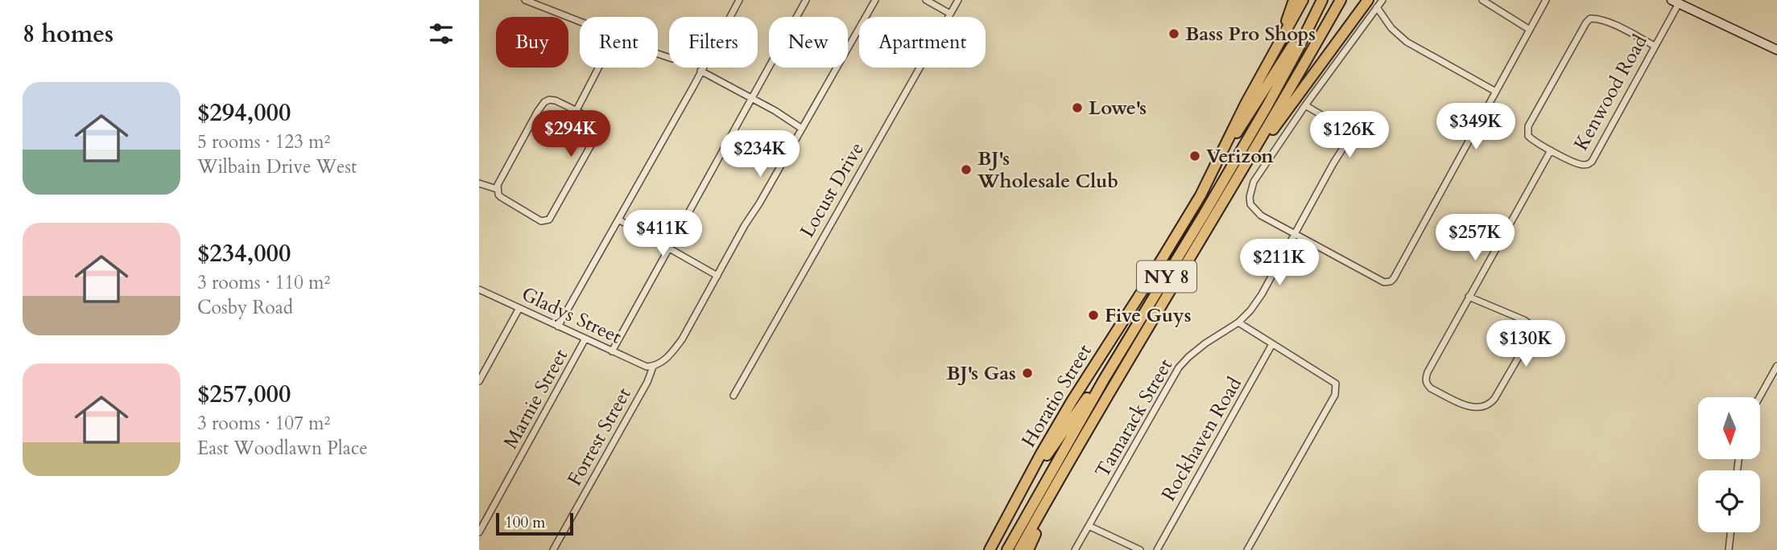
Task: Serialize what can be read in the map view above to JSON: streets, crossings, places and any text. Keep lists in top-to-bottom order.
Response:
{
  "streets": {
    "highway": ["NY 8", "Horatio Street"],
    "street": [
      "Kenwood Road",
      "Locust Drive",
      "Gladys Street",
      "Marnie Street",
      "Tamarack Street",
      "Forrest Street",
      "Rockhaven Road"
    ]
  },
  "crossings": [
    ["Gladys Street", "Marnie Street"],
    ["Gladys Street", "Forrest Street"]
  ],
  "places": [
    "Bass Pro Shops",
    "Lowe's",
    "Verizon",
    "BJ's Wholesale Club",
    "Five Guys",
    "BJ's Gas"
  ],
  "scale_bar": "100 m",
  "north": "bottom",
  "page": {
    "heading": "8 homes",
    "chip": [
      "Buy",
      "Rent",
      "Filters",
      "New",
      "Apartment"
    ],
    "list": [
      {
        "name": "$294,000",
        "note": "5 rooms · 123 m² · Wilbain Drive West"
      },
      {
        "name": "$234,000",
        "note": "3 rooms · 110 m² · Cosby Road"
      },
      {
        "name": "$257,000",
        "note": "3 rooms · 107 m² · East Woodlawn Place"
      }
    ],
    "price": [
      "$349K",
      "$294K",
      "$126K",
      "$234K",
      "$411K",
      "$257K",
      "$211K",
      "$130K"
    ],
    "scale": "100 m"
  }
}
